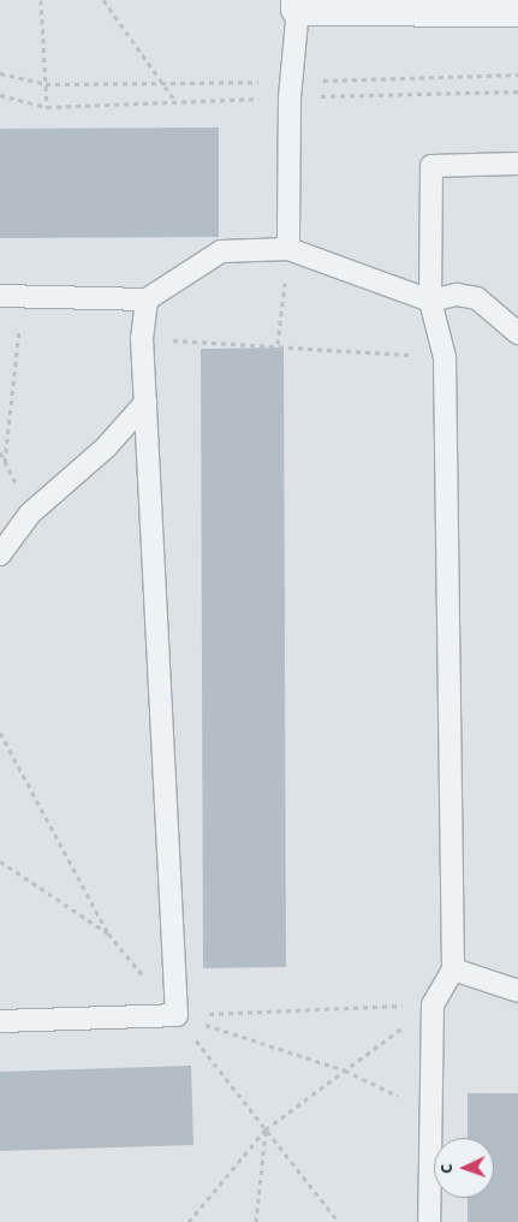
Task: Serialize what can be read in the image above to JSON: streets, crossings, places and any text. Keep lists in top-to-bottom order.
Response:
{
  "north": "left"
}
